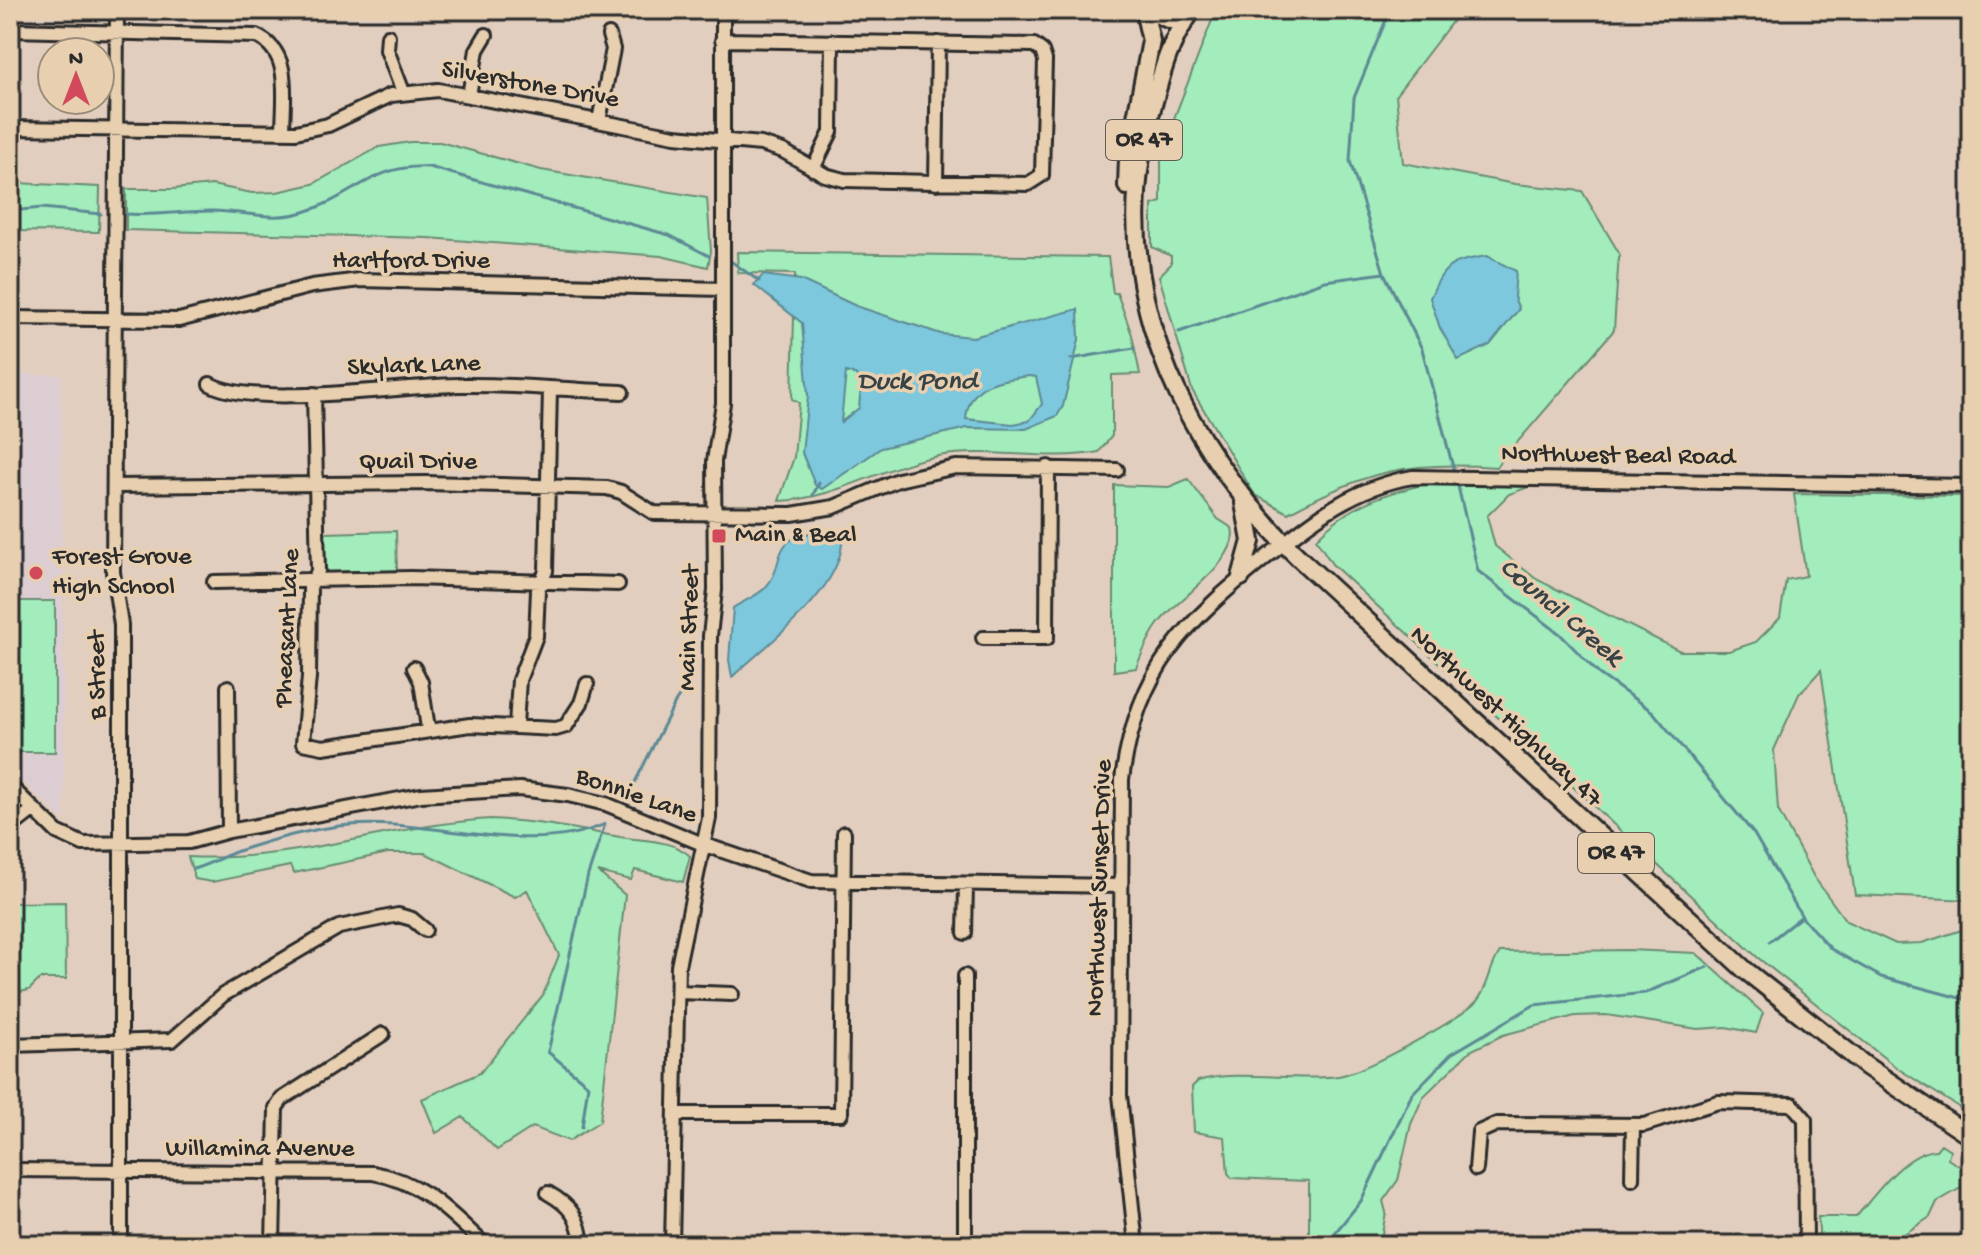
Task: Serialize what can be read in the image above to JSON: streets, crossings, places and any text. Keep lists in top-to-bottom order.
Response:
{
  "streets": {
    "main road": ["OR 47", "Northwest Highway 47"],
    "street": [
      "Silverstone Drive",
      "Hartford Drive",
      "Skylark Lane",
      "Northwest Beal Road",
      "Quail Drive",
      "Pheasant Lane",
      "Main Street",
      "B Street",
      "Bonnie Lane",
      "Northwest Sunset Drive",
      "Willamina Avenue"
    ]
  },
  "crossings": [
    ["Silverstone Drive", "Main Street"],
    ["Silverstone Drive", "B Street"],
    ["Hartford Drive", "Main Street"],
    ["Hartford Drive", "B Street"],
    ["Skylark Lane", "Pheasant Lane"],
    ["Northwest Beal Road", "Northwest Highway 47"],
    ["Northwest Beal Road", "Northwest Sunset Drive"],
    ["Quail Drive", "Pheasant Lane"],
    ["Quail Drive", "Main Street"],
    ["Quail Drive", "B Street"],
    ["Main Street", "Bonnie Lane"],
    ["B Street", "Bonnie Lane"],
    ["B Street", "Willamina Avenue"],
    ["Northwest Highway 47", "Northwest Sunset Drive"],
    ["Bonnie Lane", "Northwest Sunset Drive"]
  ],
  "water": ["Duck Pond", "Council Creek"],
  "places": {
    "transit": ["Main & Beal"],
    "other": ["Forest Grove High School"]
  },
  "north": "top"
}
